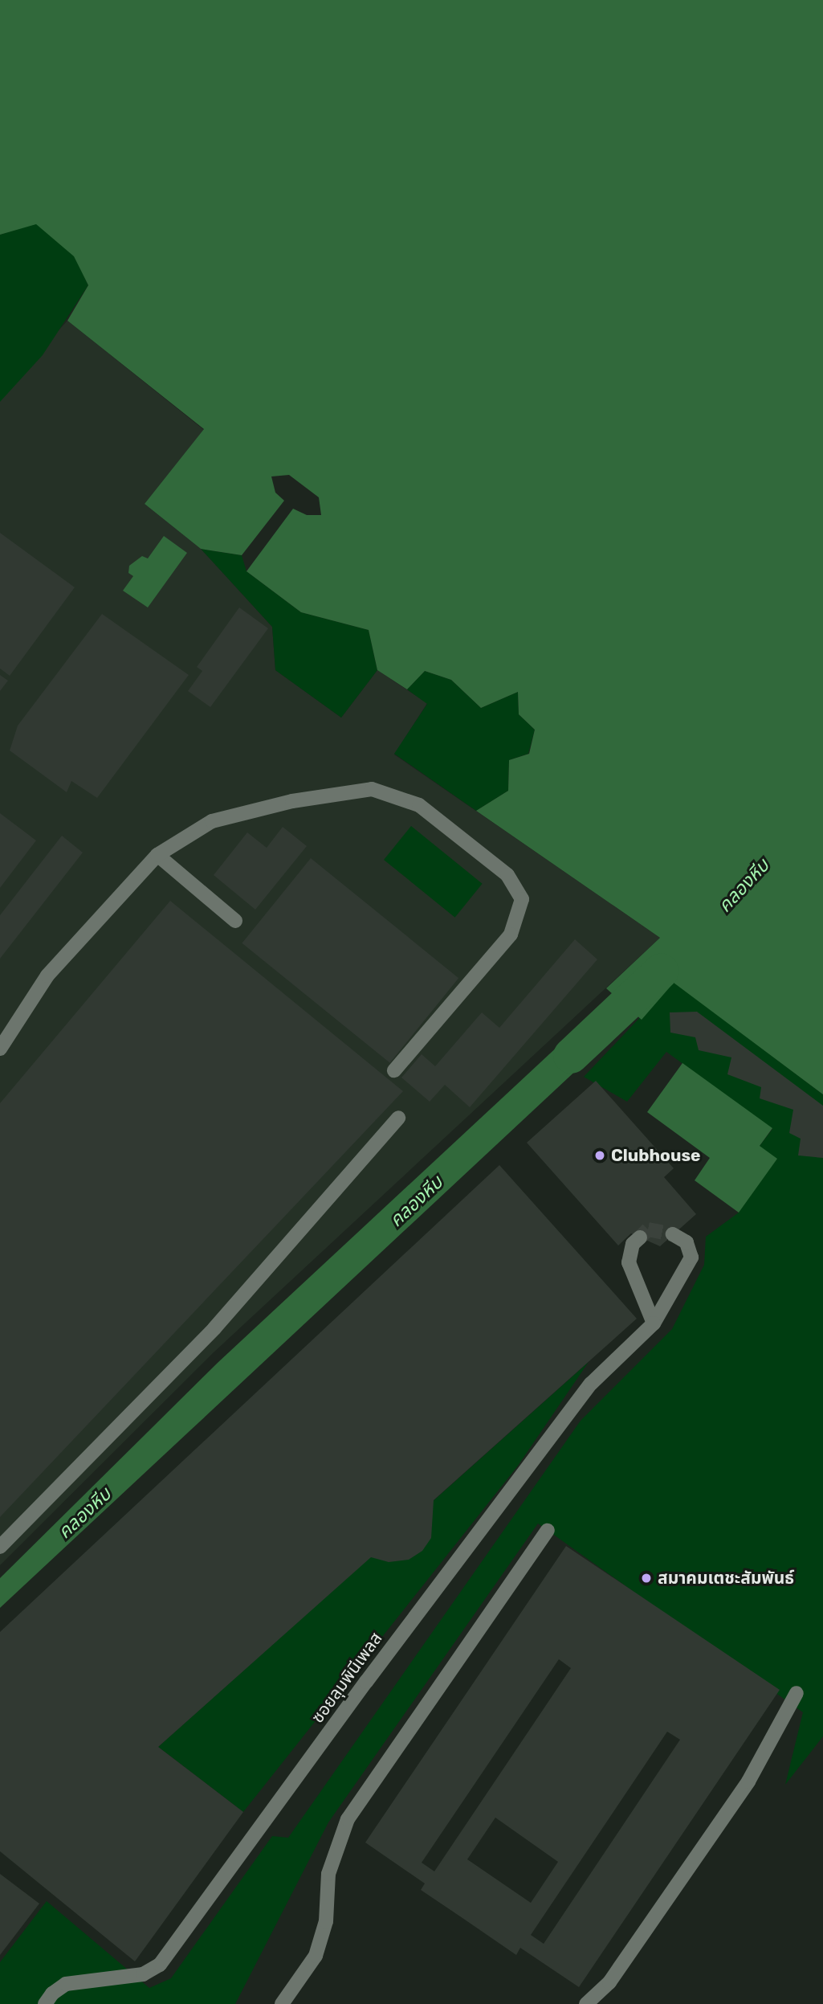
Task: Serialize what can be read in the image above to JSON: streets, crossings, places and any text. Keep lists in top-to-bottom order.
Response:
{
  "streets": {
    "lane": ["ซอยลุมพินีเพลส"]
  },
  "water": ["คลองหีบ"],
  "places": ["Clubhouse", "สมาคมเตชะสัมพันธ์"]
}
